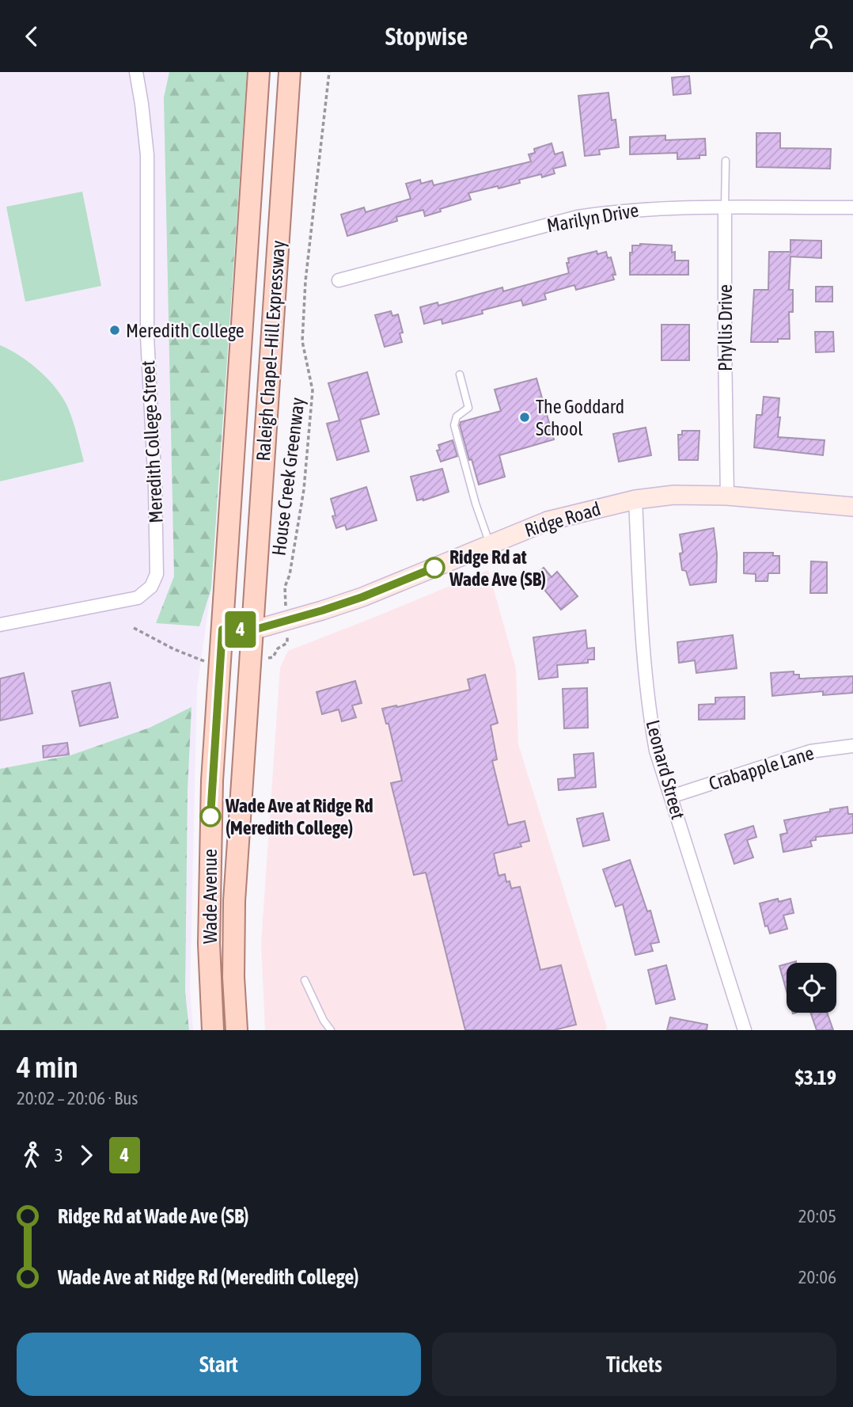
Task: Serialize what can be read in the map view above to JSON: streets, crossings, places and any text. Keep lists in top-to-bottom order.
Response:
{
  "streets": {
    "main road": ["Raleigh Chapel–Hill Expressway", "Wade Avenue"],
    "street": [
      "Marilyn Drive",
      "Phyllis Drive",
      "Meredith College Street",
      "Ridge Road",
      "Crabapple Lane",
      "Leonard Street"
    ],
    "path": ["House Creek Greenway"]
  },
  "crossings": [
    ["Marilyn Drive", "Phyllis Drive"],
    ["Phyllis Drive", "Ridge Road"],
    ["Raleigh Chapel–Hill Expressway", "Ridge Road"],
    ["Raleigh Chapel–Hill Expressway", "Wade Avenue"],
    ["Ridge Road", "Leonard Street"],
    ["Ridge Road", "Wade Avenue"],
    ["Crabapple Lane", "Leonard Street"]
  ],
  "places": [
    "Meredith College",
    "The Goddard School",
    "Ridge Rd at Wade Ave (SB)",
    "Wade Ave at Ridge Rd (Meredith College)"
  ],
  "lines": ["bus line 4"],
  "page": {
    "header": "Stopwise",
    "on_map": "4",
    "heading": ["4 min", "20:02 – 20:06 · Bus", "$3.19"],
    "legs": ["3", "4"],
    "list": [
      {
        "name": "Ridge Rd at Wade Ave (SB)",
        "value": "20:05"
      },
      {
        "name": "Wade Ave at Ridge Rd (Meredith College)",
        "value": "20:06"
      }
    ],
    "buttons": ["Start", "Tickets"]
  }
}
